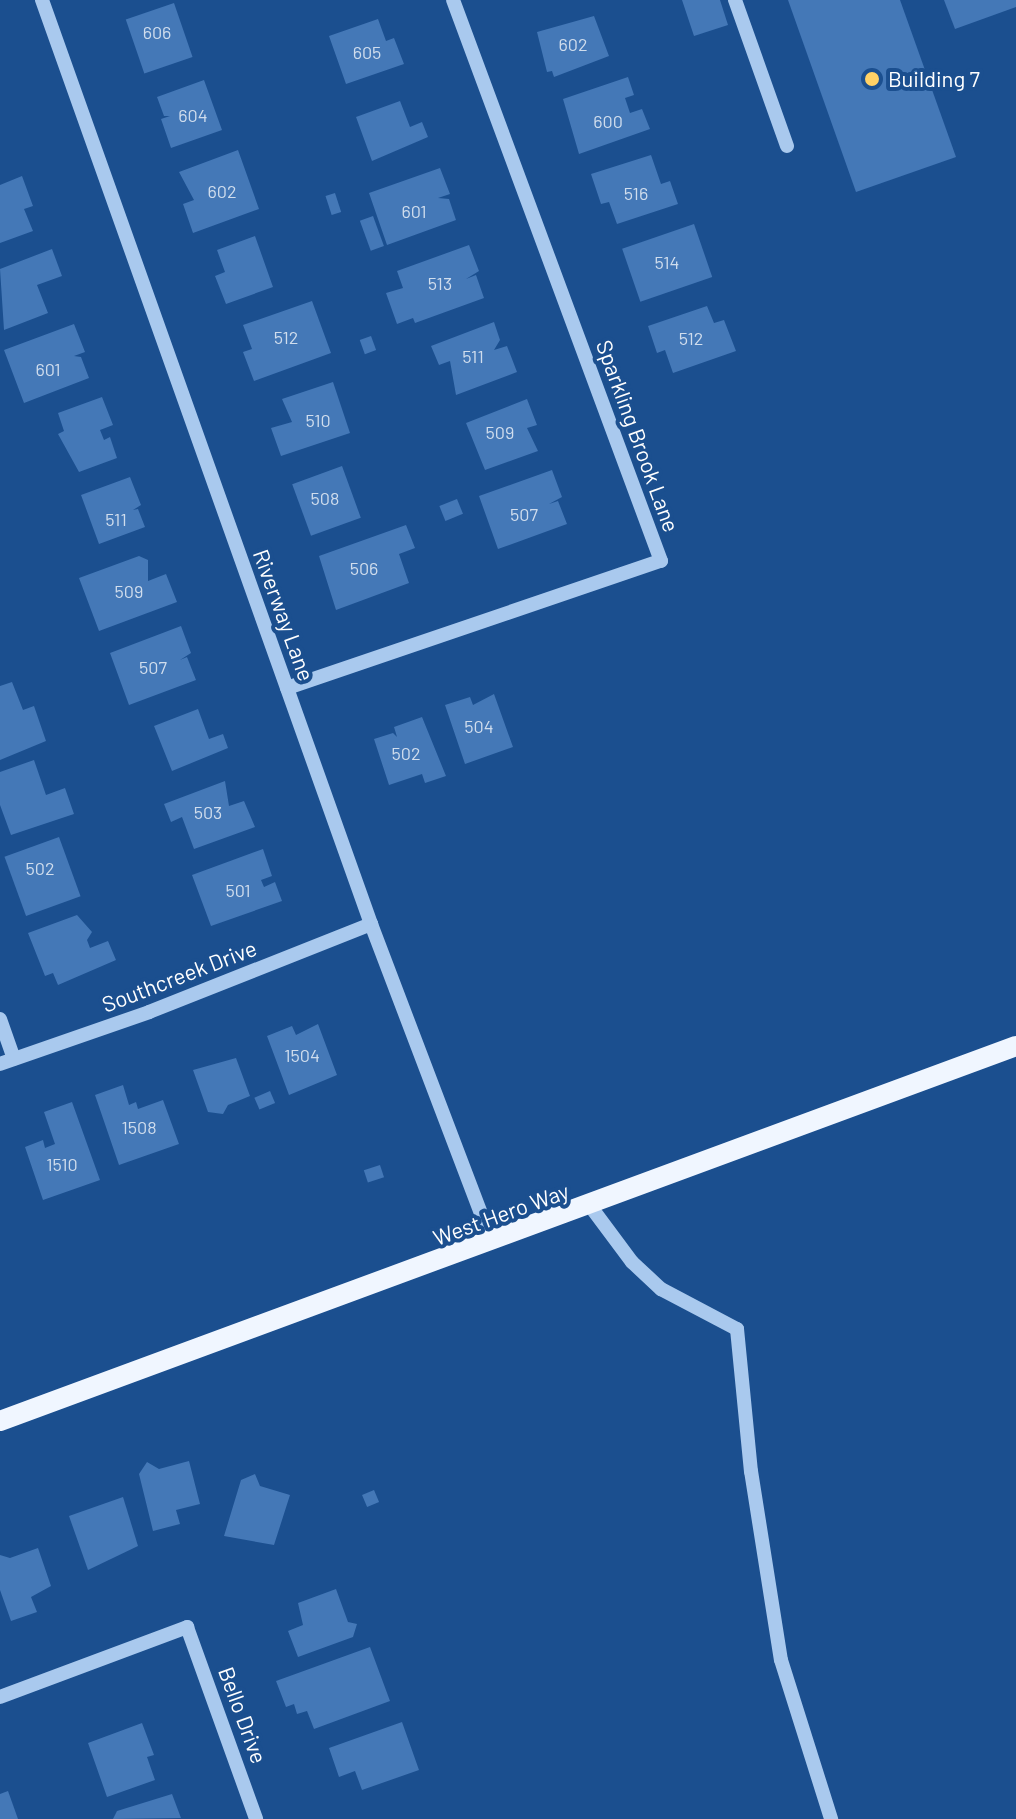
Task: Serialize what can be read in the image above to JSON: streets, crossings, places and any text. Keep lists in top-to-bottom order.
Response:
{
  "streets": {
    "main road": ["West Hero Way"],
    "street": [
      "Sparkling Brook Lane",
      "Riverway Lane",
      "Southcreek Drive",
      "Bello Drive"
    ]
  },
  "crossings": [
    ["Sparkling Brook Lane", "Riverway Lane"],
    ["Riverway Lane", "Southcreek Drive"],
    ["Riverway Lane", "West Hero Way"]
  ],
  "places": ["Building 7"],
  "house_numbers": [
    "606",
    "602",
    "605",
    "604",
    "600",
    "602",
    "516",
    "601",
    "514",
    "513",
    "512",
    "512",
    "511",
    "601",
    "510",
    "509",
    "508",
    "507",
    "511",
    "506",
    "509",
    "507",
    "504",
    "502",
    "503",
    "502",
    "501",
    "1504",
    "1508",
    "1510"
  ]
}
